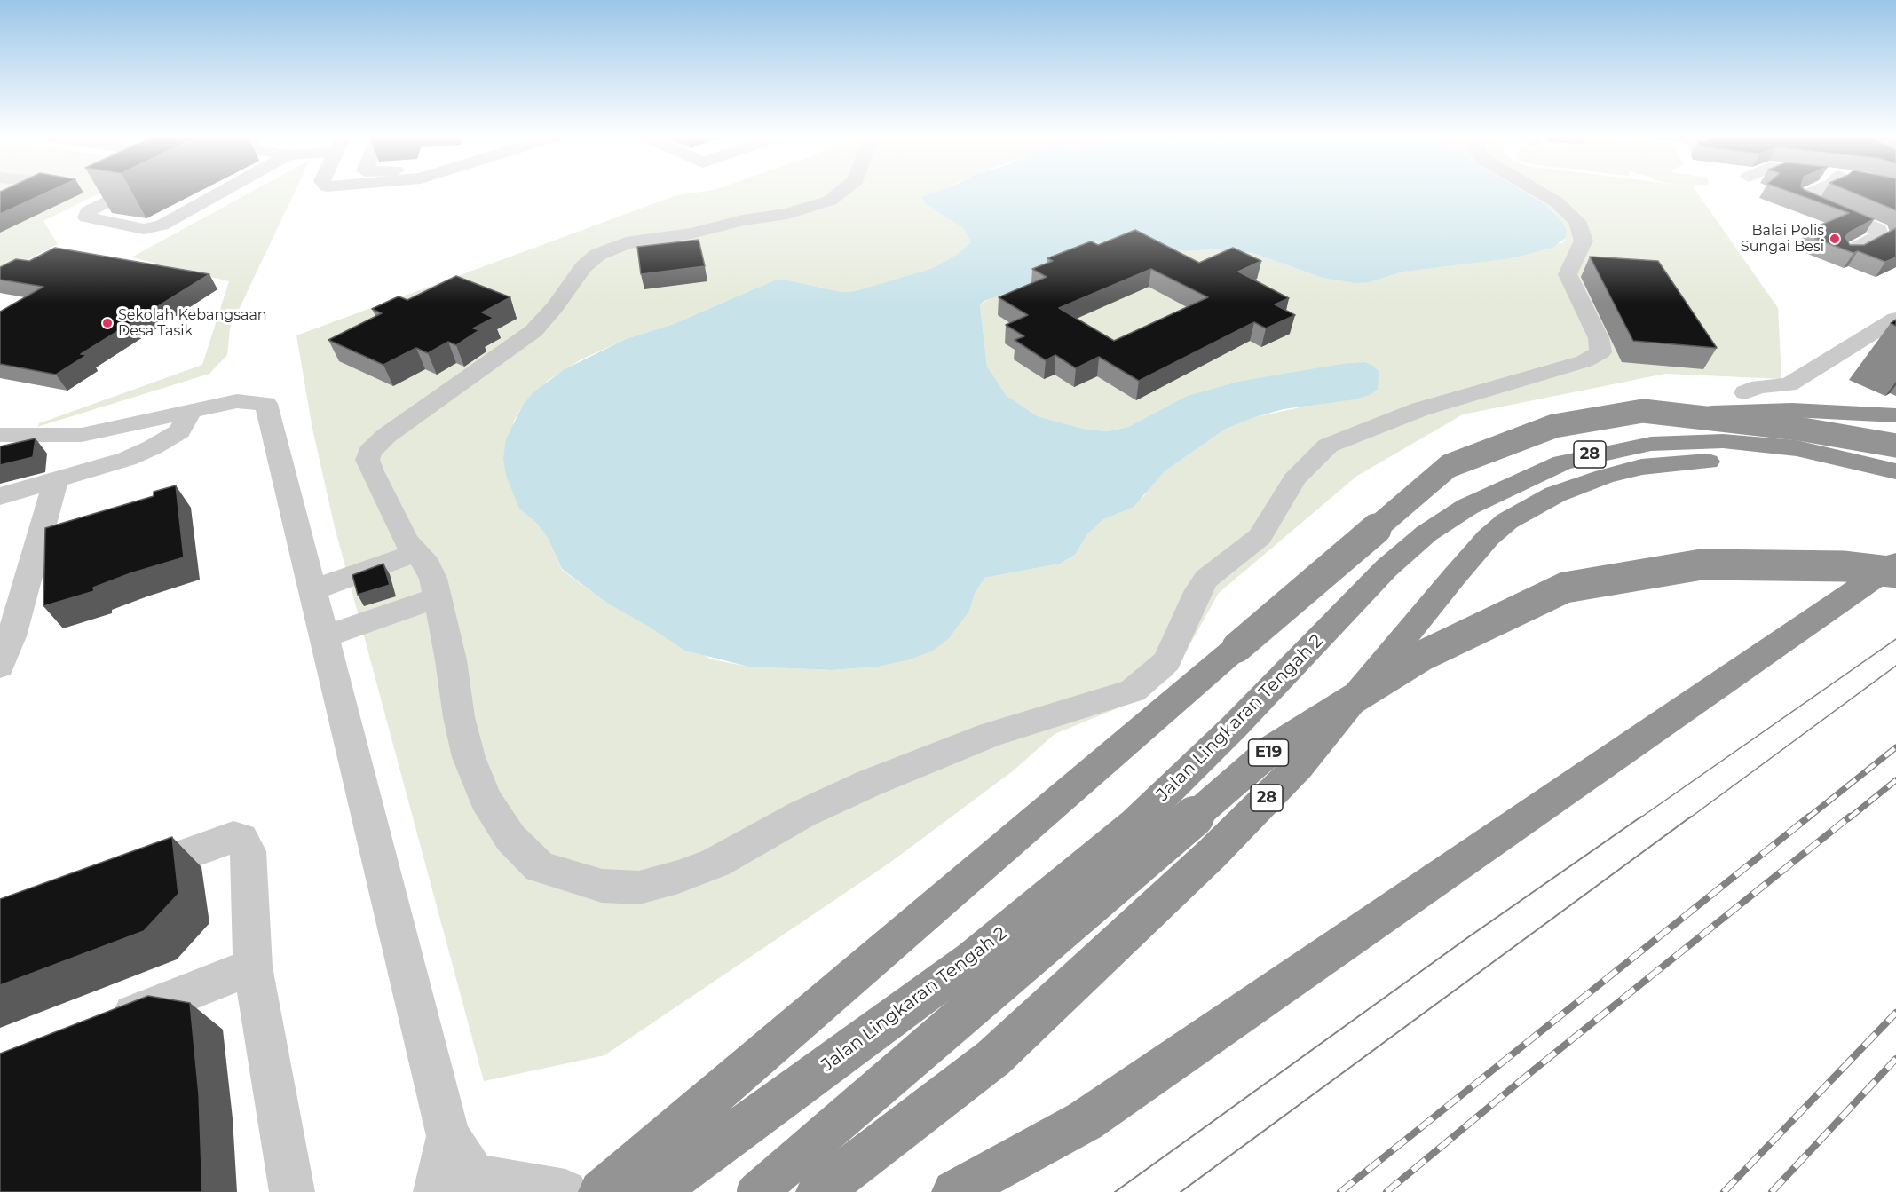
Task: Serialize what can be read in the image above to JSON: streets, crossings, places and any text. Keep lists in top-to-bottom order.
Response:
{
  "streets": {
    "highway": ["28", "Jalan Lingkaran Tengah 2", "E19"]
  },
  "places": ["Balai Polis Sungai Besi", "Sekolah Kebangsaan Desa Tasik"]
}
